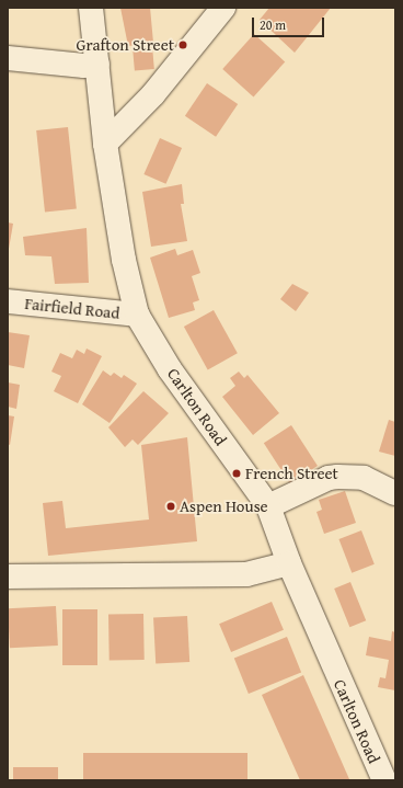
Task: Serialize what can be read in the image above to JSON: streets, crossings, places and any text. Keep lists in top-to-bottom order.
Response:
{
  "streets": {
    "street": ["Fairfield Road", "Carlton Road"]
  },
  "crossings": [
    ["Fairfield Road", "Carlton Road"]
  ],
  "places": ["Grafton Street", "French Street", "Aspen House"],
  "scale_bar": "20 m"
}
